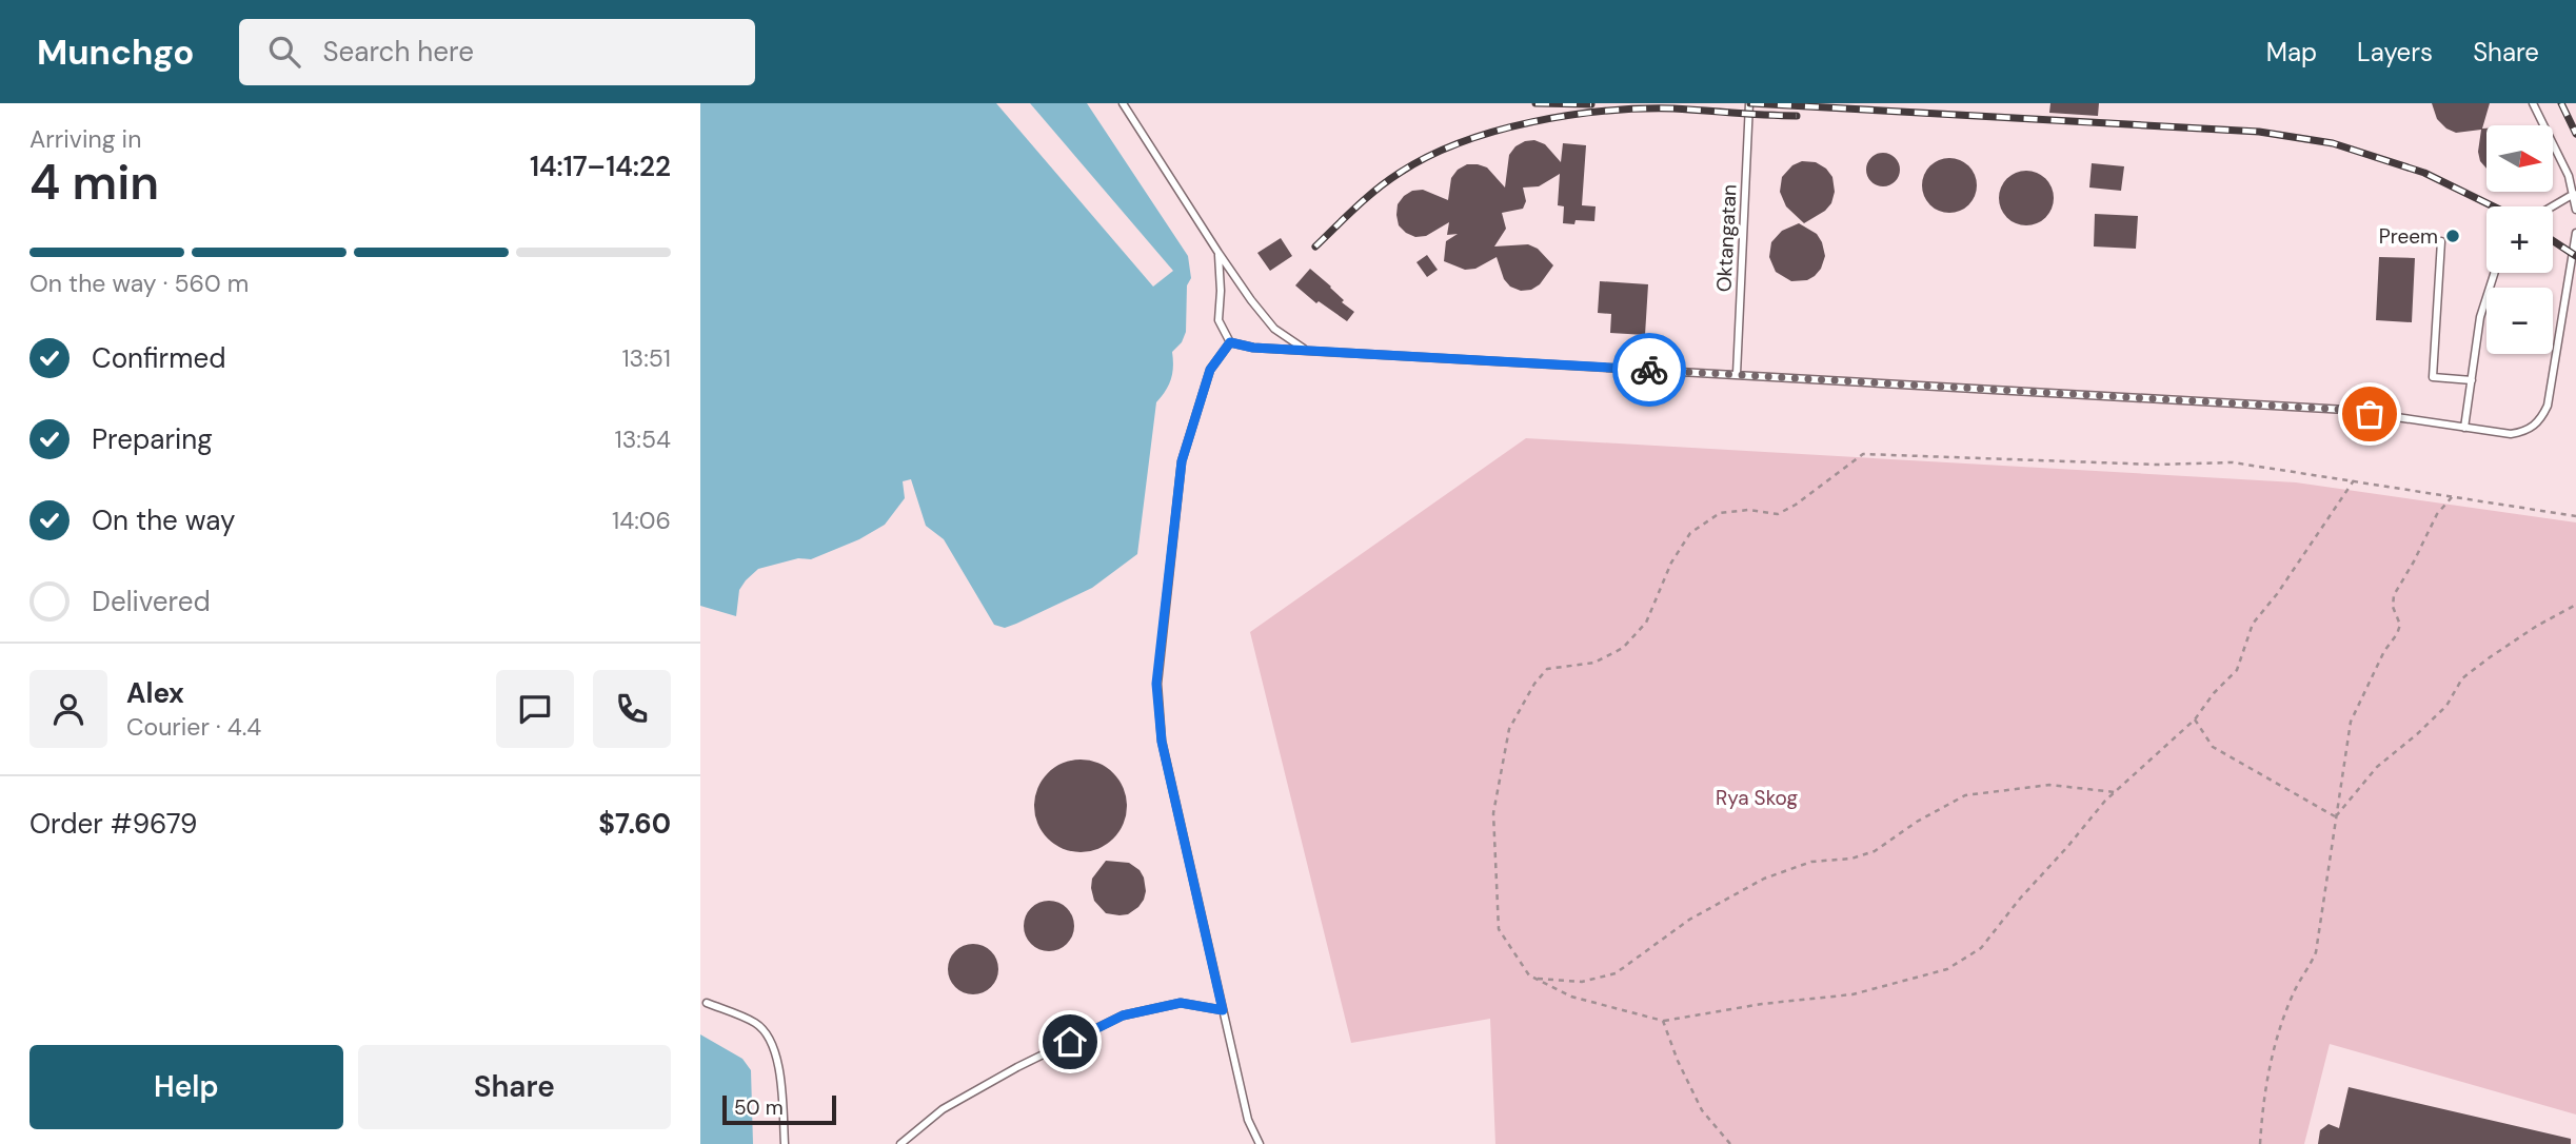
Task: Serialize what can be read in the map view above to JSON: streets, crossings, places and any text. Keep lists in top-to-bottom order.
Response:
{
  "streets": {
    "lane": ["Oktangatan"]
  },
  "parks": ["Rya Skog"],
  "places": ["Preem"],
  "scale_bar": "50 m",
  "north": "right",
  "page": {
    "header": "Munchgo",
    "search": "Search here",
    "nav": ["Map", "Layers", "Share"],
    "heading": ["4 min", "Arriving in", "14:17–14:22"],
    "panel": [
      "Alex",
      "Courier · 4.4",
      "Order #9679",
      "$7.60"
    ],
    "map_buttons": ["+", "−"],
    "bar": "On the way · 560 m",
    "list": [
      ["Confirmed", "13:51"],
      ["Preparing", "13:54"],
      ["On the way", "14:06"],
      "Delivered"
    ],
    "buttons": ["Help", "Share"],
    "scale": "50 m"
  }
}
